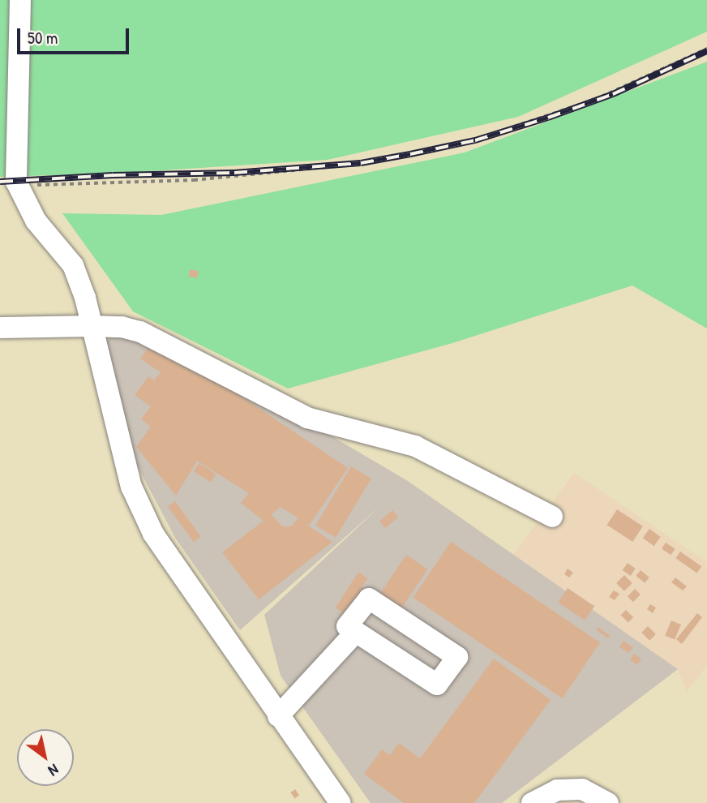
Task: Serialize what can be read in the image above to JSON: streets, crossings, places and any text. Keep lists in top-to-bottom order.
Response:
{
  "scale_bar": "50 m",
  "north": "bottom right"
}
